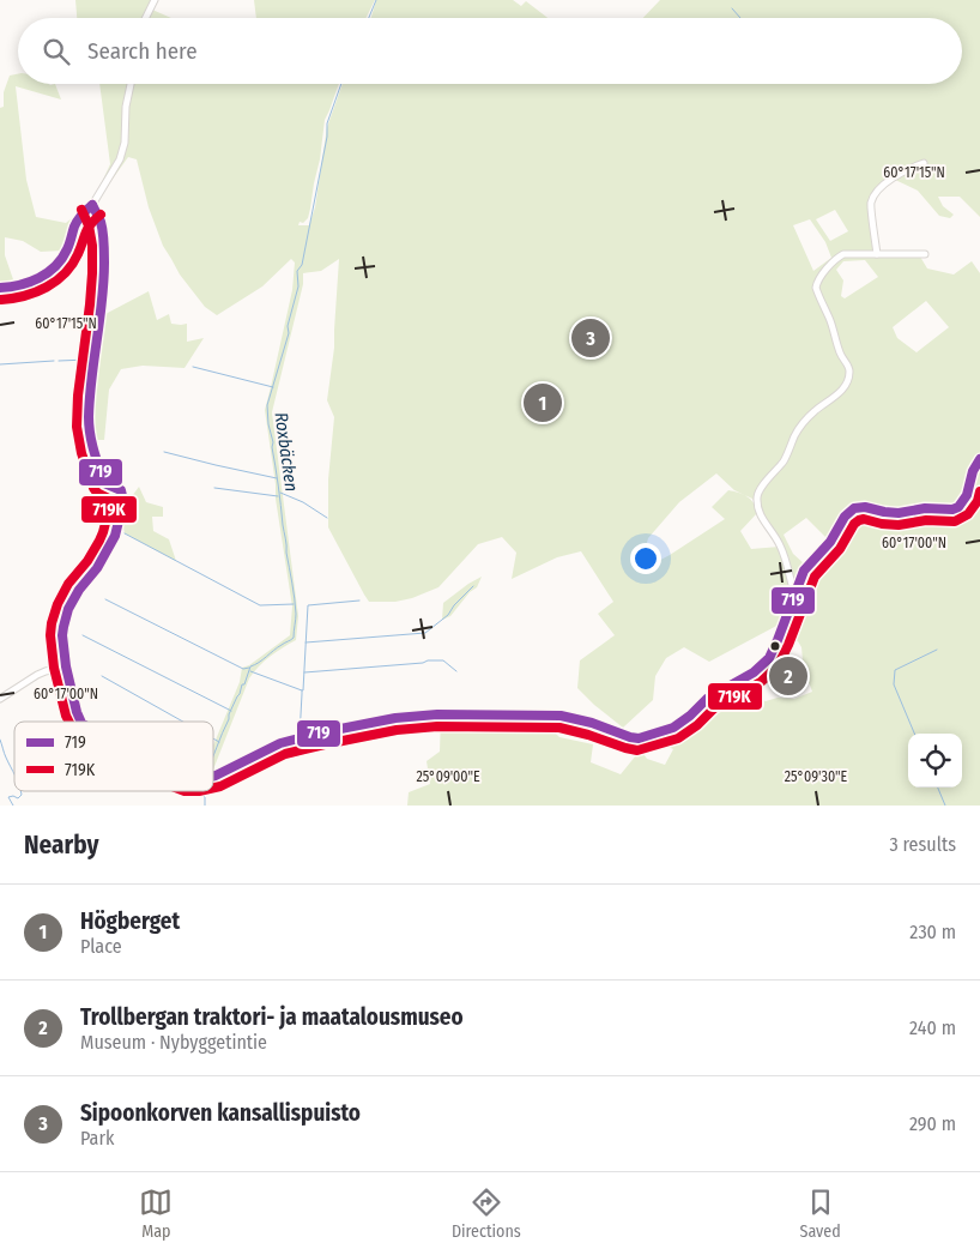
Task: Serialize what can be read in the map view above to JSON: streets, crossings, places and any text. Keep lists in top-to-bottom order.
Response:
{
  "water": ["Roxbäcken"],
  "lines": ["transit line 719", "transit line 719K"],
  "legend": ["719", "719K"],
  "page": {
    "search": "Search here",
    "pins": ["3", "1", "2"],
    "heading": ["Nearby", "3 results"],
    "list": [
      {
        "mark": "1",
        "name": "Högberget",
        "note": "Place",
        "value": "230 m"
      },
      {
        "mark": "2",
        "name": "Trollbergan traktori- ja maatalousmuseo",
        "note": "Museum · Nybyggetintie",
        "value": "240 m"
      },
      {
        "mark": "3",
        "name": "Sipoonkorven kansallispuisto",
        "note": "Park",
        "value": "290 m"
      }
    ],
    "nav": ["Map", "Directions", "Saved"]
  },
  "coordinates": [
    "60°17'15\"N",
    "60°17'00\"N",
    "25°09'00\"E",
    "25°09'30\"E"
  ]
}
